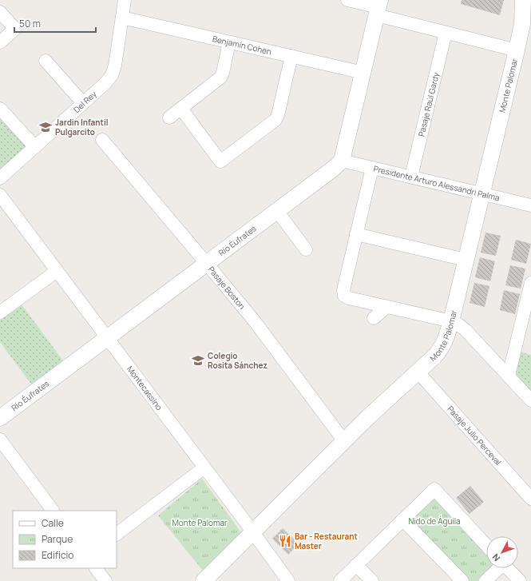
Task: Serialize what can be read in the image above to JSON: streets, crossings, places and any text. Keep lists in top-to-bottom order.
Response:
{
  "streets": {
    "street": [
      "Benjamín Cohen",
      "Monte Palomar",
      "Del Rey",
      "Pasaje Raúl Gardy",
      "Presidente Arturo Alessandri Palma",
      "Río Éufrates",
      "Pasaje Boston",
      "Montecassino",
      "Pasaje Julio Perceval"
    ]
  },
  "crossings": [
    ["Benjamín Cohen", "Del Rey"],
    ["Monte Palomar", "Presidente Arturo Alessandri Palma"],
    ["Monte Palomar", "Pasaje Boston"],
    ["Monte Palomar", "Montecassino"],
    ["Monte Palomar", "Pasaje Julio Perceval"],
    ["Pasaje Raúl Gardy", "Presidente Arturo Alessandri Palma"],
    ["Presidente Arturo Alessandri Palma", "Río Éufrates"],
    ["Río Éufrates", "Pasaje Boston"],
    ["Río Éufrates", "Montecassino"]
  ],
  "parks": ["Nido de Águila", "Monte Palomar"],
  "places": {
    "school or university": ["Jardin Infantil Pulgarcito", "Colegio Rosita Sánchez"],
    "restaurant": ["Bar - Restaurant Master"]
  },
  "legend": ["Calle", "Parque", "Edificio"],
  "scale_bar": "50 m",
  "north": "bottom left"
}
